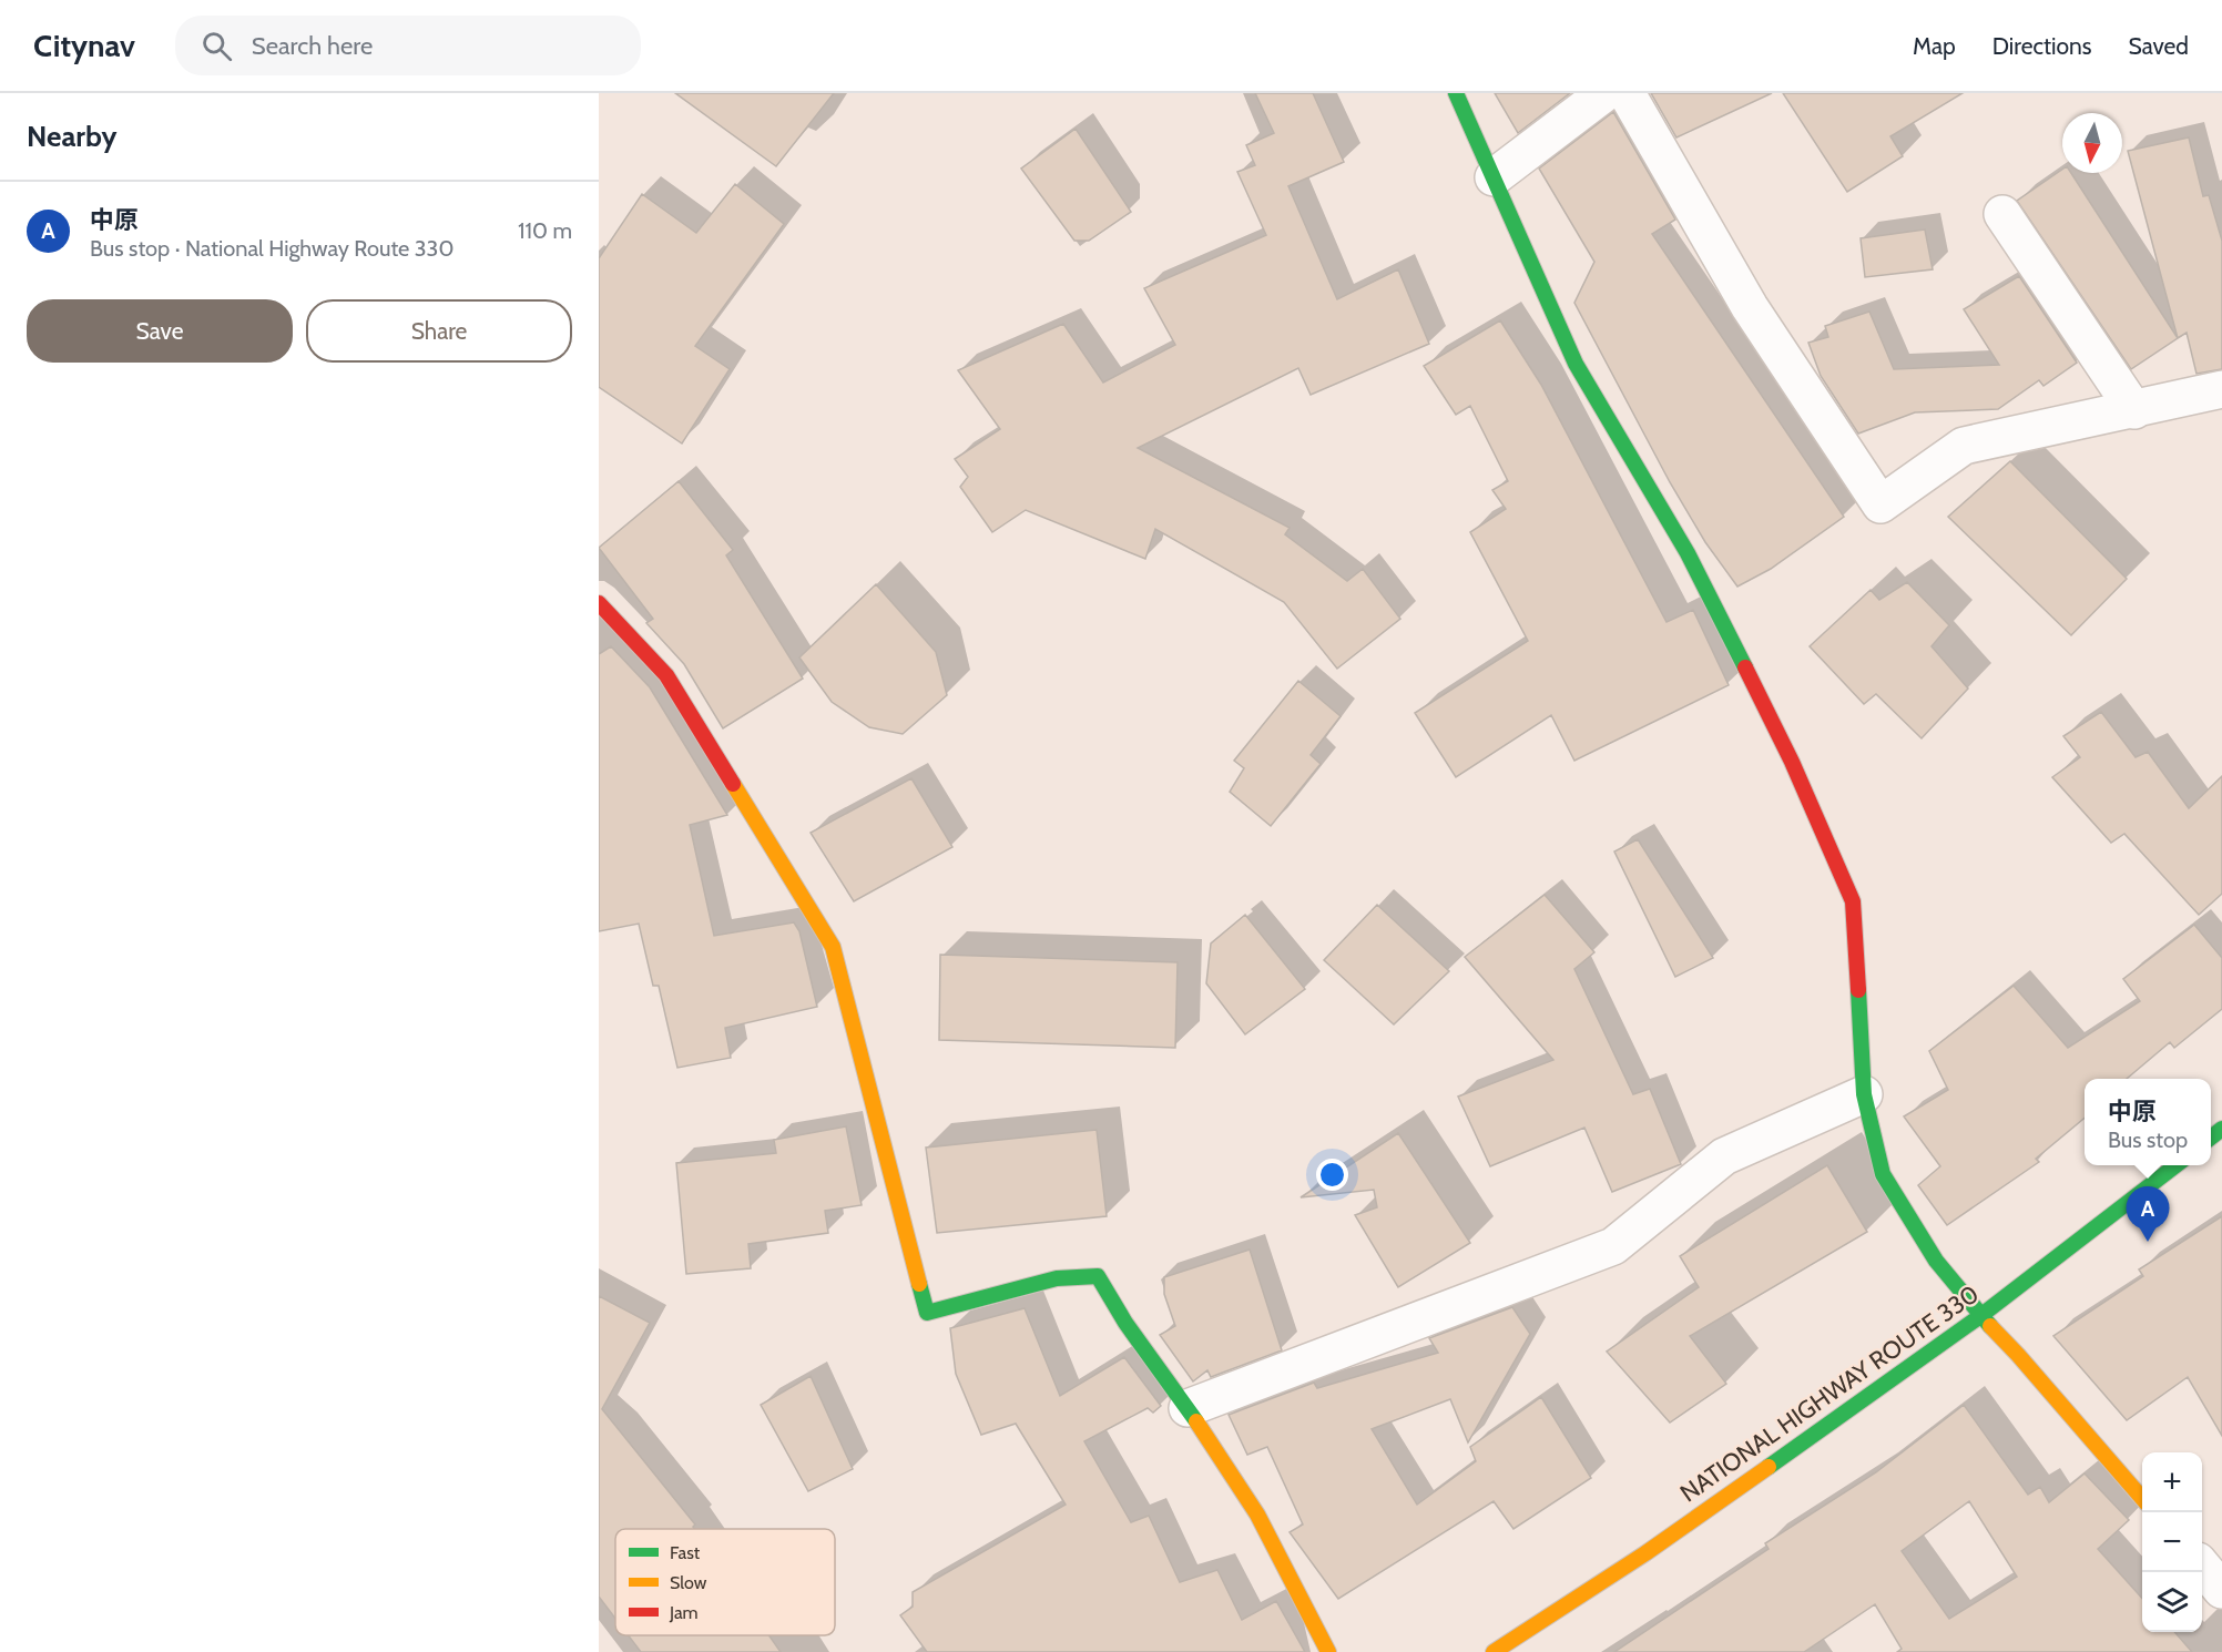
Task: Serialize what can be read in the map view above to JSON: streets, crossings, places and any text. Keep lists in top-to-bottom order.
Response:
{
  "streets": {
    "main road": ["NATIONAL HIGHWAY ROUTE 330"]
  },
  "legend": ["Fast", "Slow", "Jam"],
  "north": "bottom",
  "page": {
    "header": "Citynav",
    "search": "Search here",
    "nav": ["Map", "Directions", "Saved"],
    "heading": "Nearby",
    "list": [
      {
        "mark": "A",
        "name": "中原",
        "note": "Bus stop · National Highway Route 330",
        "value": "110 m"
      }
    ],
    "buttons": ["Save", "Share"],
    "popup": ["中原", "Bus stop"],
    "pins": "A",
    "map_buttons": ["+", "−"]
  }
}
